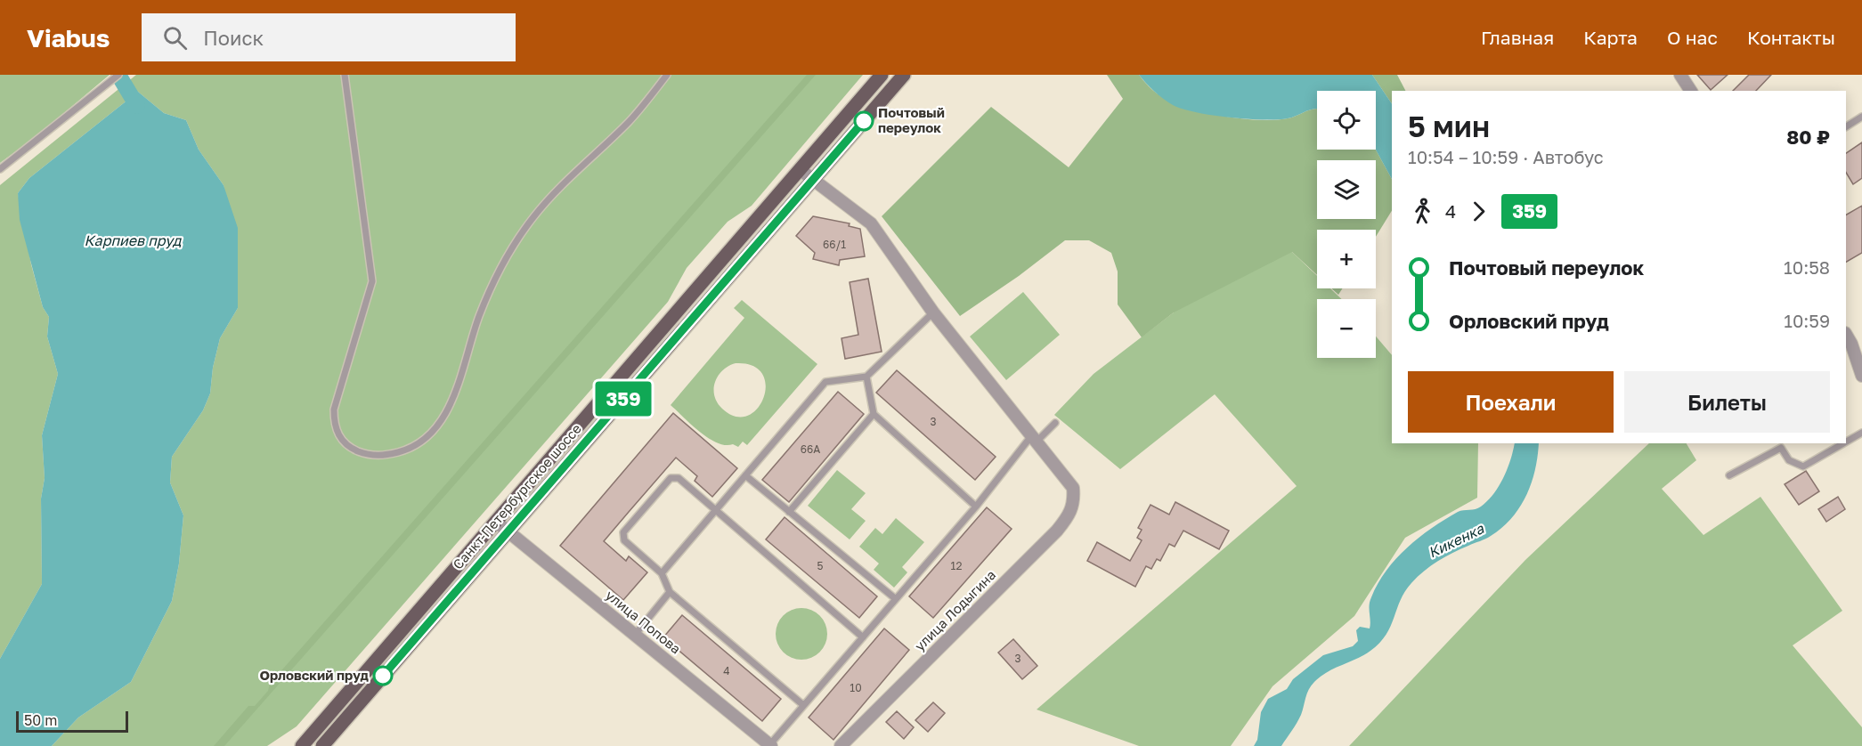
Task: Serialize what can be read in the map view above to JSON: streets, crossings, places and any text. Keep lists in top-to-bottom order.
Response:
{
  "streets": {
    "main road": ["Санкт-Петербургское шоссе"],
    "street": ["улица Лодыгина", "улица Попова"]
  },
  "crossings": [
    ["Санкт-Петербургское шоссе", "улица Попова"]
  ],
  "water": ["Карпиев пруд", "Кикенка"],
  "places": ["Почтовый переулок", "Орловский пруд"],
  "lines": ["bus line 359"],
  "house_numbers": [
    "66/1",
    "3",
    "66А",
    "5",
    "12",
    "3",
    "4",
    "10"
  ],
  "scale_bar": "50 m",
  "page": {
    "header": "Viabus",
    "search": "Поиск",
    "nav": [
      "Главная",
      "Карта",
      "О нас",
      "Контакты"
    ],
    "on_map": "359",
    "map_buttons": ["+", "−"],
    "heading": ["5 мин", "10:54 – 10:59 · Автобус", "80 ₽"],
    "legs": ["4", "359"],
    "list": [
      {
        "name": "Почтовый переулок",
        "value": "10:58"
      },
      {
        "name": "Орловский пруд",
        "value": "10:59"
      }
    ],
    "buttons": ["Поехали", "Билеты"],
    "scale": "50 m"
  }
}
